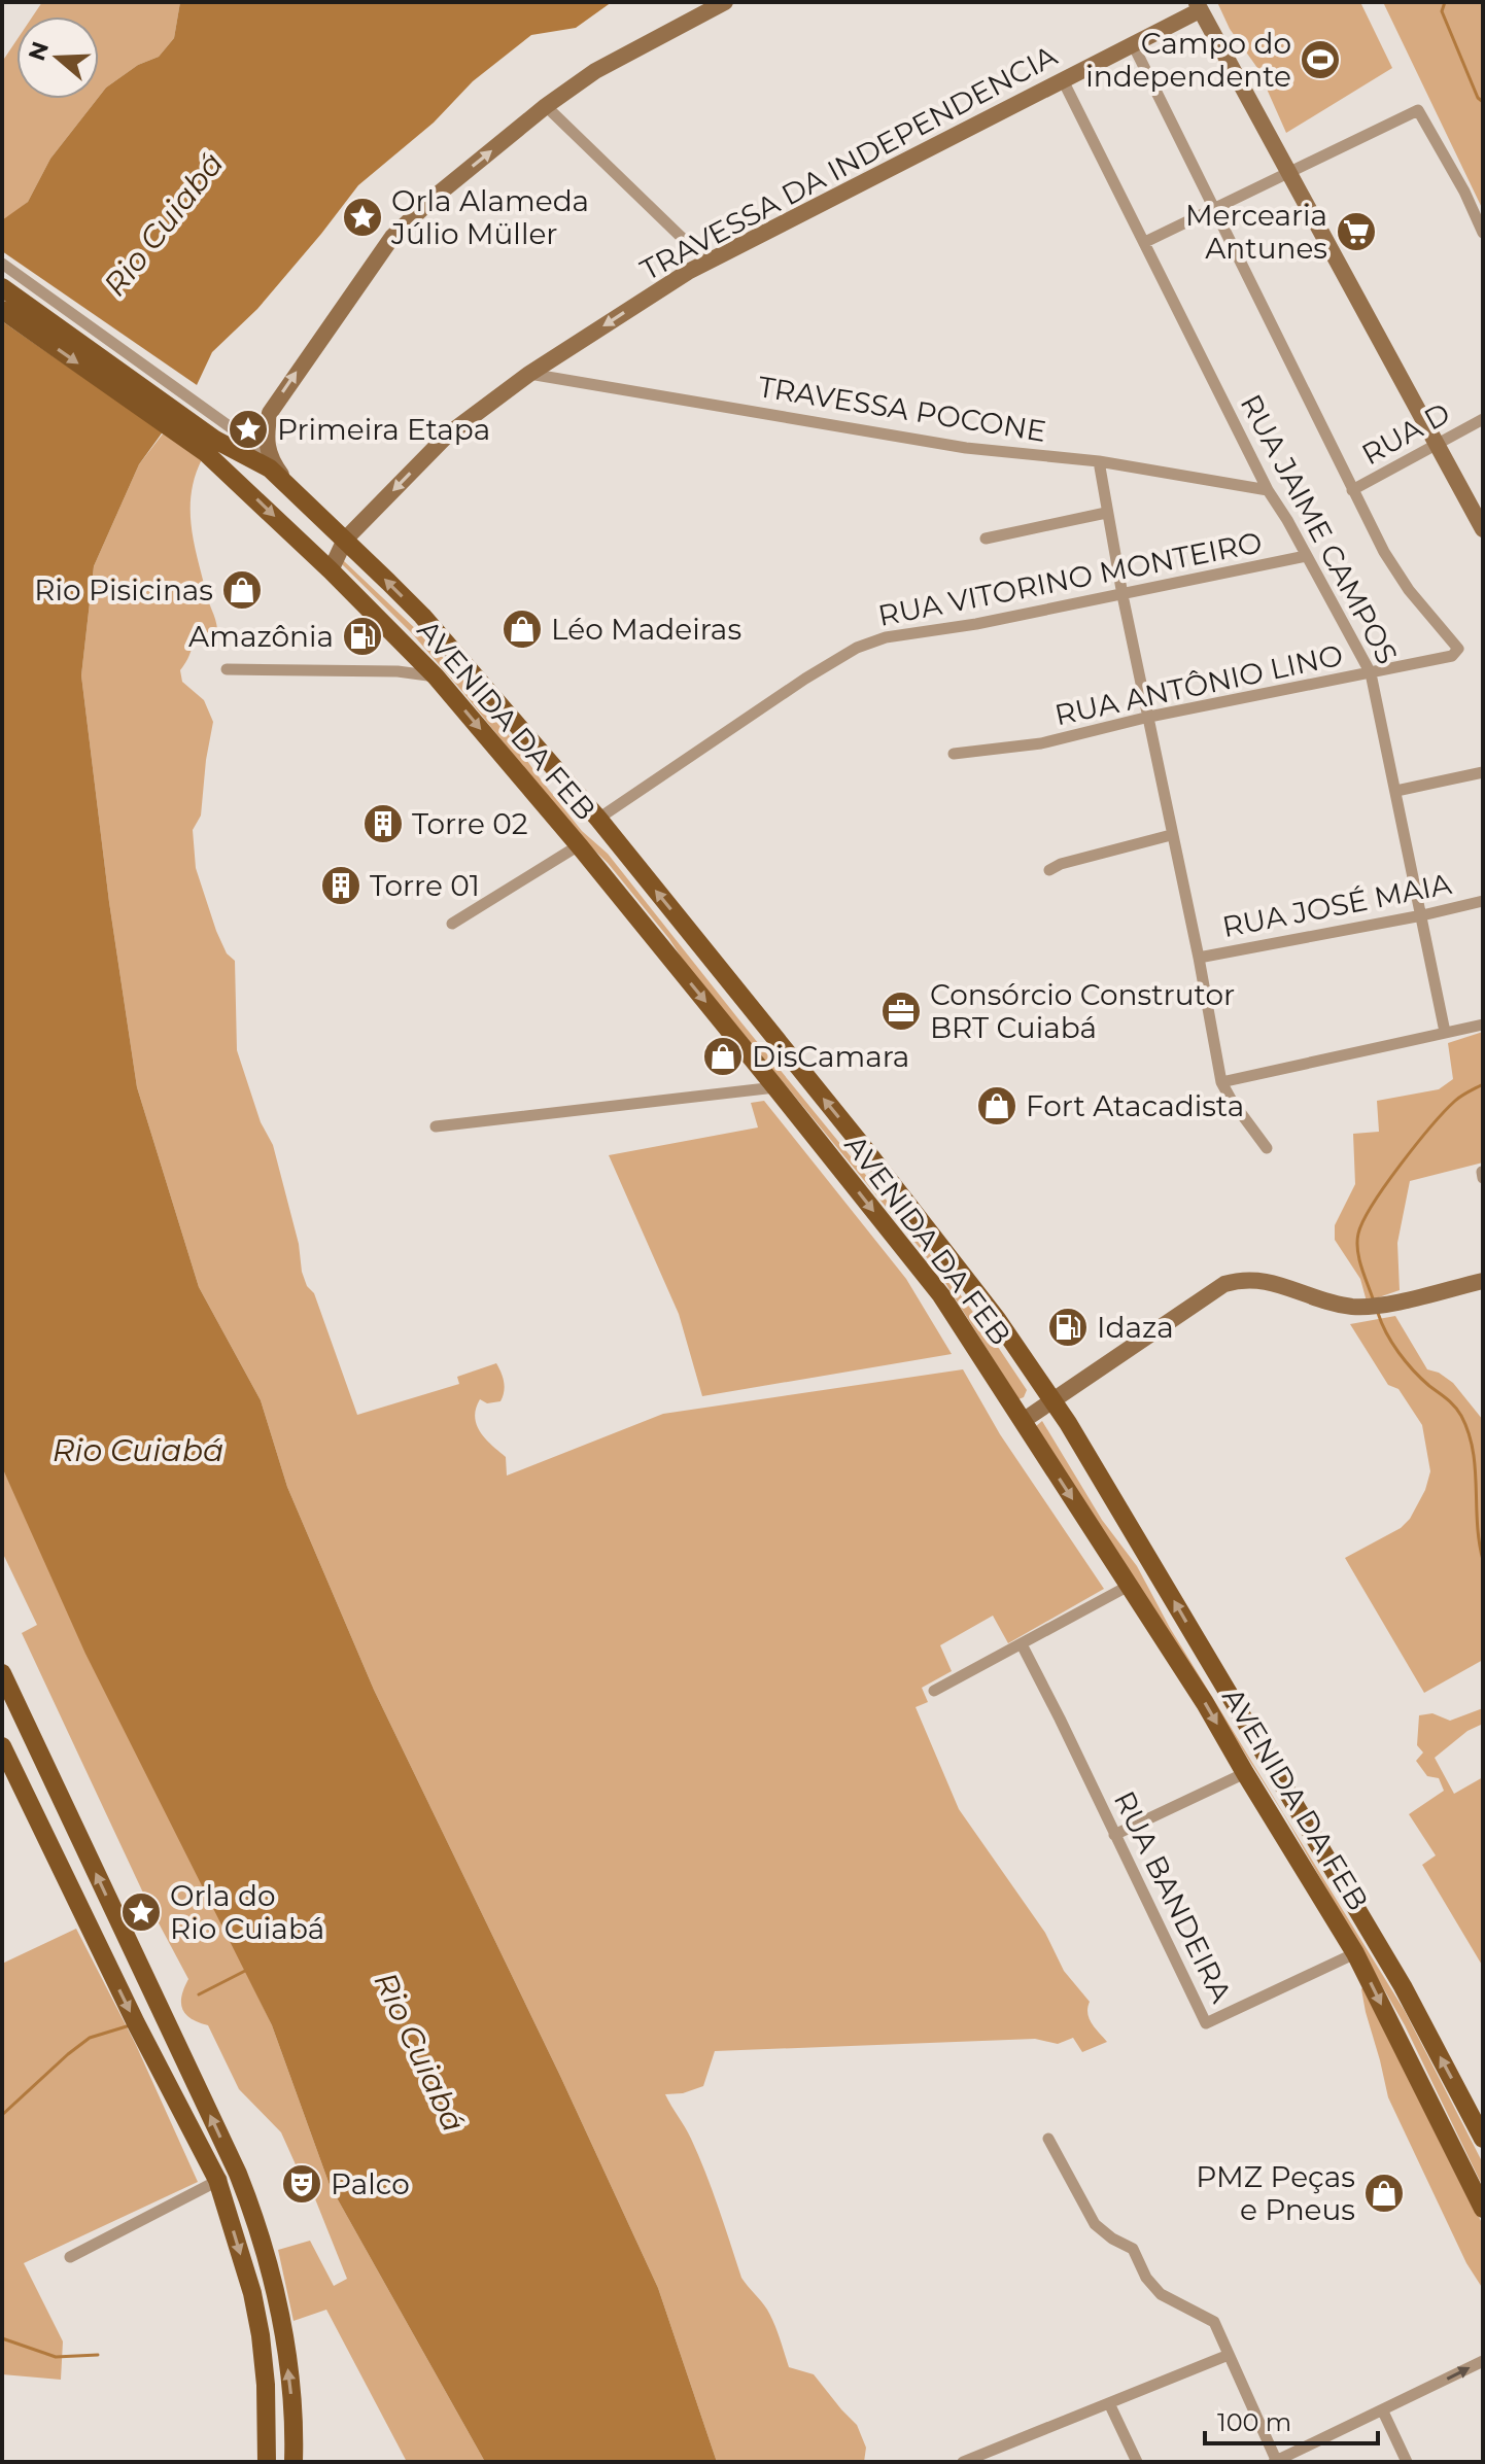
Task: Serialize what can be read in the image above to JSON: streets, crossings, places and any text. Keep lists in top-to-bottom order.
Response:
{
  "streets": {
    "main road": ["TRAVESSA DA INDEPENDENCIA", "AVENIDA DA FEB"],
    "street": [
      "TRAVESSA POCONE",
      "RUA D",
      "RUA JAIME CAMPOS",
      "RUA VITORINO MONTEIRO",
      "RUA ANTÔNIO LINO",
      "RUA JOSÉ MAIA",
      "RUA BANDEIRA"
    ]
  },
  "crossings": [
    ["TRAVESSA DA INDEPENDENCIA", "TRAVESSA POCONE"],
    ["TRAVESSA DA INDEPENDENCIA", "RUA JAIME CAMPOS"],
    ["TRAVESSA DA INDEPENDENCIA", "AVENIDA DA FEB"],
    ["TRAVESSA POCONE", "RUA JAIME CAMPOS"],
    ["RUA D", "RUA ANTÔNIO LINO"],
    ["RUA JAIME CAMPOS", "RUA VITORINO MONTEIRO"],
    ["RUA JAIME CAMPOS", "RUA ANTÔNIO LINO"],
    ["RUA JAIME CAMPOS", "RUA JOSÉ MAIA"],
    ["RUA VITORINO MONTEIRO", "AVENIDA DA FEB"],
    ["AVENIDA DA FEB", "RUA BANDEIRA"]
  ],
  "one_way": ["TRAVESSA DA INDEPENDENCIA"],
  "water": ["Rio Cuiabá"],
  "places": {
    "sports": ["Campo do independente"],
    "place": ["Orla Alameda Júlio Müller", "Primeira Etapa", "Orla do Rio Cuiabá"],
    "supermarket": ["Mercearia Antunes"],
    "shop": [
      "Rio Pisicinas",
      "Léo Madeiras",
      "DisCamara",
      "Fort Atacadista",
      "PMZ Peças e Pneus"
    ],
    "fuel station": ["Amazônia", "Idaza"],
    "building": ["Torre 02", "Torre 01"],
    "office": ["Consórcio Construtor BRT Cuiabá"],
    "theatre": ["Palco"]
  },
  "scale_bar": "100 m",
  "north": "left"
}
